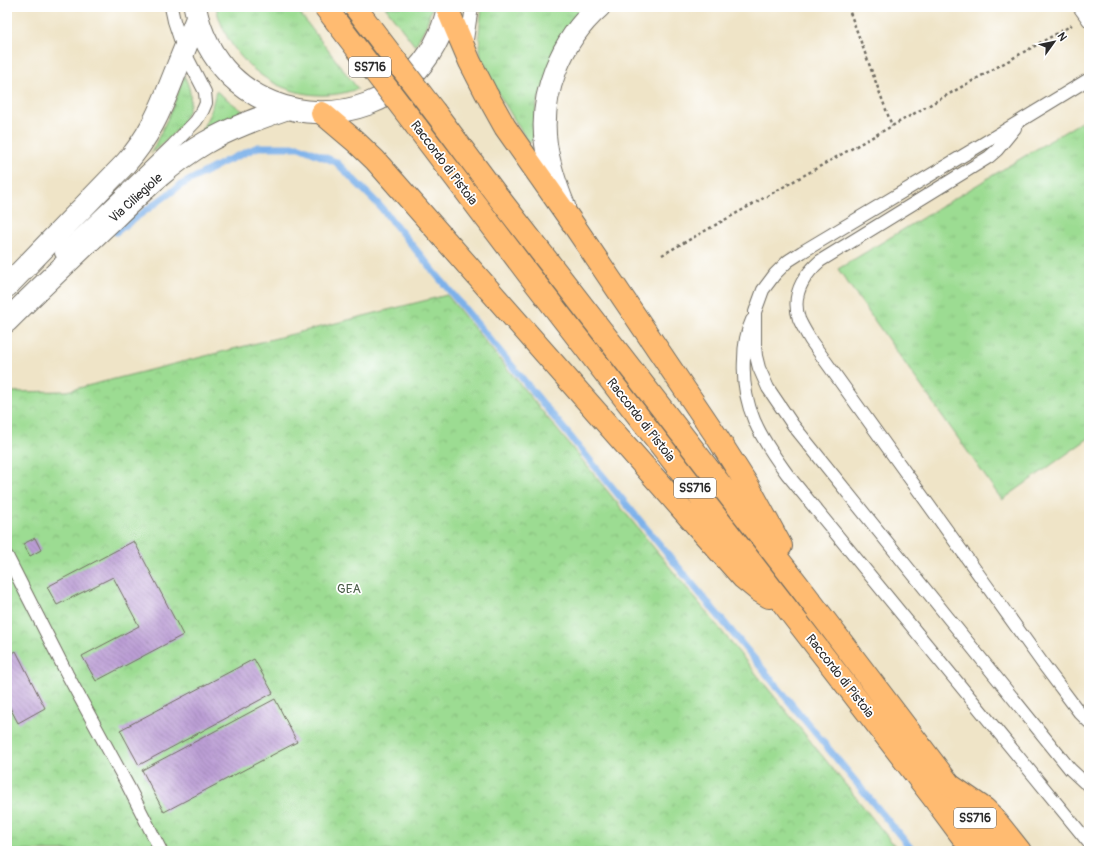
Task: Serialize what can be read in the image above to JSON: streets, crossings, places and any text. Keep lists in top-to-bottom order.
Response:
{
  "streets": {
    "highway": ["SS716", "Raccordo di Pistoia"],
    "street": ["Via Ciliegiole"]
  },
  "parks": ["GEA"],
  "north": "top right"
}
